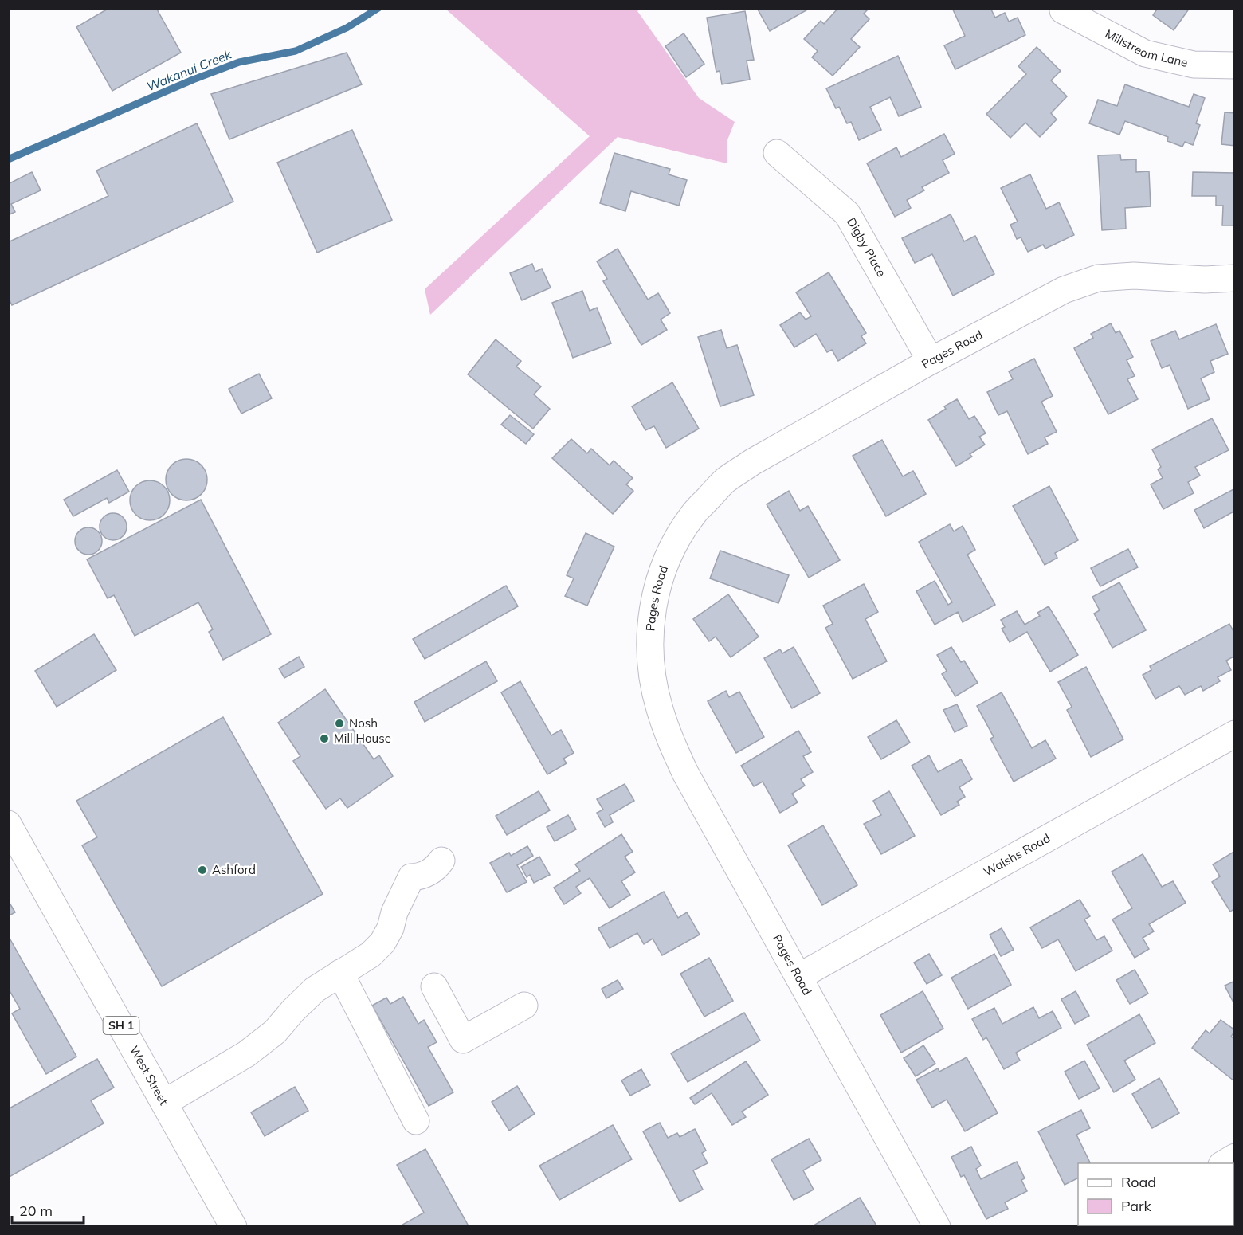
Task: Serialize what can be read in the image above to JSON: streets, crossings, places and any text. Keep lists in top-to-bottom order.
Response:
{
  "streets": {
    "main road": [
      "Millstream Lane",
      "Digby Place",
      "Pages Road",
      "Walshs Road",
      "SH 1",
      "West Street"
    ]
  },
  "crossings": [
    ["Digby Place", "Pages Road"],
    ["Pages Road", "Walshs Road"]
  ],
  "water": ["Wakanui Creek"],
  "places": ["Nosh", "Mill House", "Ashford"],
  "legend": ["Road", "Park"],
  "scale_bar": "20 m"
}
